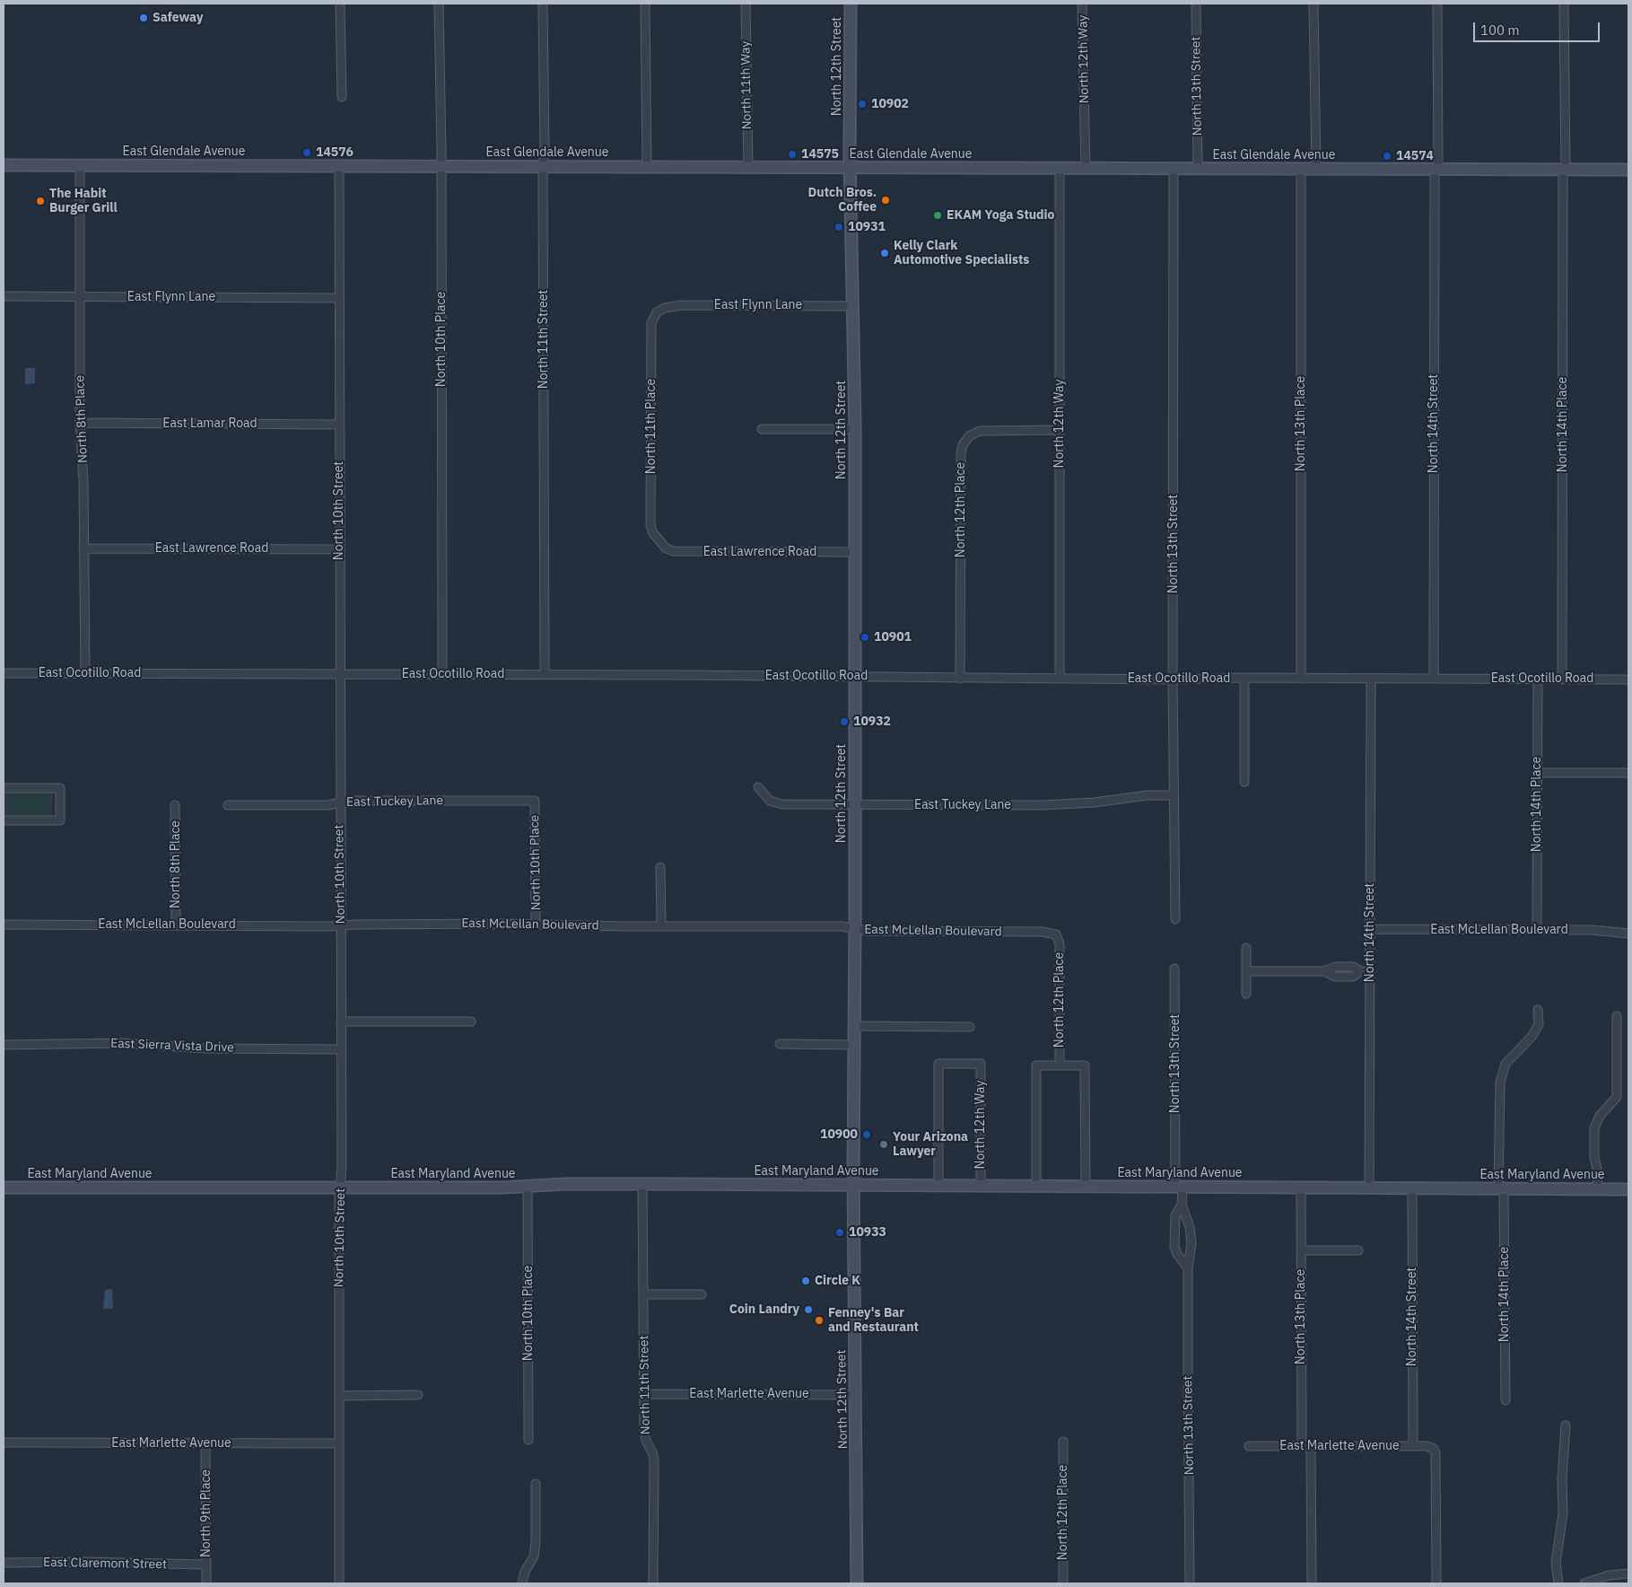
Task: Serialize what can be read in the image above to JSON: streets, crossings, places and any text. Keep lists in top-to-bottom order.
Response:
{
  "streets": {
    "street": [
      "North 12th Way",
      "North 12th Street",
      "North 11th Way",
      "North 13th Street",
      "East Glendale Avenue",
      "East Flynn Lane",
      "North 10th Place",
      "North 11th Street",
      "North 8th Place",
      "East Lamar Road",
      "North 13th Place",
      "North 14th Street",
      "North 14th Place",
      "North 11th Place",
      "North 12th Place",
      "North 10th Street",
      "East Lawrence Road",
      "East Ocotillo Road",
      "East Tuckey Lane",
      "East McLellan Boulevard",
      "East Sierra Vista Drive",
      "East Maryland Avenue",
      "East Marlette Avenue",
      "North 9th Place",
      "East Claremont Street"
    ]
  },
  "crossings": [
    ["North 12th Way", "East Glendale Avenue"],
    ["North 12th Way", "North 12th Place"],
    ["North 12th Way", "East Ocotillo Road"],
    ["North 12th Way", "East Maryland Avenue"],
    ["North 12th Street", "East Glendale Avenue"],
    ["North 12th Street", "East Flynn Lane"],
    ["North 12th Street", "East Lawrence Road"],
    ["North 12th Street", "East Ocotillo Road"],
    ["North 12th Street", "East Tuckey Lane"],
    ["North 12th Street", "East McLellan Boulevard"],
    ["North 12th Street", "East Maryland Avenue"],
    ["North 12th Street", "East Marlette Avenue"],
    ["North 11th Way", "East Glendale Avenue"],
    ["North 13th Street", "East Glendale Avenue"],
    ["North 13th Street", "East Ocotillo Road"],
    ["North 13th Street", "East Tuckey Lane"],
    ["North 13th Street", "East Maryland Avenue"],
    ["East Glendale Avenue", "North 10th Place"],
    ["East Glendale Avenue", "North 11th Street"],
    ["East Glendale Avenue", "North 8th Place"],
    ["East Glendale Avenue", "North 13th Place"],
    ["East Glendale Avenue", "North 14th Street"],
    ["East Glendale Avenue", "North 14th Place"],
    ["East Glendale Avenue", "North 10th Street"],
    ["East Flynn Lane", "North 8th Place"],
    ["East Flynn Lane", "North 11th Place"],
    ["East Flynn Lane", "North 10th Street"],
    ["North 10th Place", "East Ocotillo Road"],
    ["North 10th Place", "East Tuckey Lane"],
    ["North 10th Place", "East McLellan Boulevard"],
    ["North 10th Place", "East Maryland Avenue"],
    ["North 11th Street", "East Ocotillo Road"],
    ["North 11th Street", "East Maryland Avenue"],
    ["North 11th Street", "East Marlette Avenue"],
    ["North 8th Place", "East Lamar Road"],
    ["North 8th Place", "East Lawrence Road"],
    ["North 8th Place", "East Ocotillo Road"],
    ["North 8th Place", "East McLellan Boulevard"],
    ["East Lamar Road", "North 10th Street"],
    ["North 13th Place", "East Ocotillo Road"],
    ["North 13th Place", "East Maryland Avenue"],
    ["North 13th Place", "East Marlette Avenue"],
    ["North 14th Street", "East Ocotillo Road"],
    ["North 14th Street", "East McLellan Boulevard"],
    ["North 14th Street", "East Maryland Avenue"],
    ["North 14th Street", "East Marlette Avenue"],
    ["North 14th Place", "East Ocotillo Road"],
    ["North 14th Place", "East McLellan Boulevard"],
    ["North 14th Place", "East Maryland Avenue"],
    ["North 11th Place", "East Lawrence Road"],
    ["North 12th Place", "East Ocotillo Road"],
    ["North 12th Place", "East McLellan Boulevard"],
    ["North 10th Street", "East Lawrence Road"],
    ["North 10th Street", "East Ocotillo Road"],
    ["North 10th Street", "East Tuckey Lane"],
    ["North 10th Street", "East McLellan Boulevard"],
    ["North 10th Street", "East Sierra Vista Drive"],
    ["North 10th Street", "East Maryland Avenue"],
    ["North 10th Street", "East Marlette Avenue"],
    ["East Marlette Avenue", "North 9th Place"],
    ["North 9th Place", "East Claremont Street"]
  ],
  "places": [
    "Safeway",
    "10902",
    "14576",
    "14575",
    "14574",
    "Dutch Bros. Coffee",
    "The Habit Burger Grill",
    "EKAM Yoga Studio",
    "10931",
    "Kelly Clark Automotive Specialists",
    "10901",
    "10932",
    "10900",
    "Your Arizona Lawyer",
    "10933",
    "Circle K",
    "Coin Landry",
    "Fenney's Bar and Restaurant"
  ],
  "scale_bar": "100 m"
}
